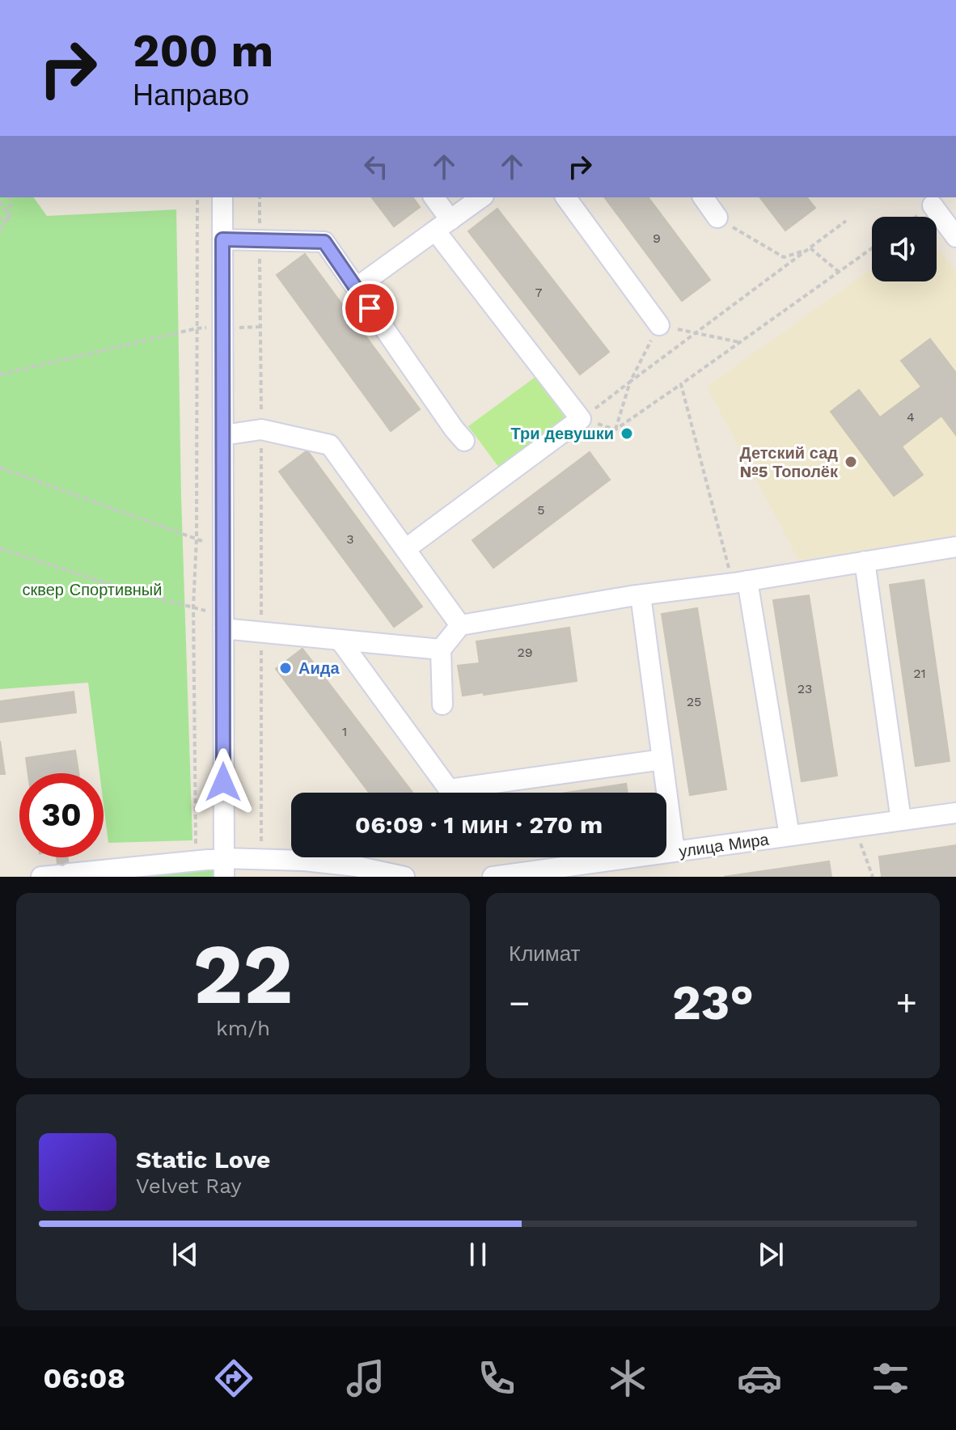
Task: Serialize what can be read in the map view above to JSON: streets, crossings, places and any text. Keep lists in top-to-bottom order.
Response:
{
  "streets": {
    "street": ["улица Мира"]
  },
  "parks": ["сквер Спортивный"],
  "places": ["Три девушки", "Детский сад №5 Тополёк", "Аида"],
  "house_numbers": [
    "9",
    "7",
    "4",
    "5",
    "3",
    "29",
    "21",
    "23",
    "25",
    "1"
  ],
  "page": {
    "turn": ["200 m", "Направо"],
    "limit": "30",
    "trip": "06:09 · 1 мин · 270 m",
    "tile": [
      ["22", "km/h"],
      "Климат"
    ],
    "heat": ["−", "23°", "+"],
    "song": ["Static Love", "Velvet Ray"],
    "tabs": "06:08"
  }
}
